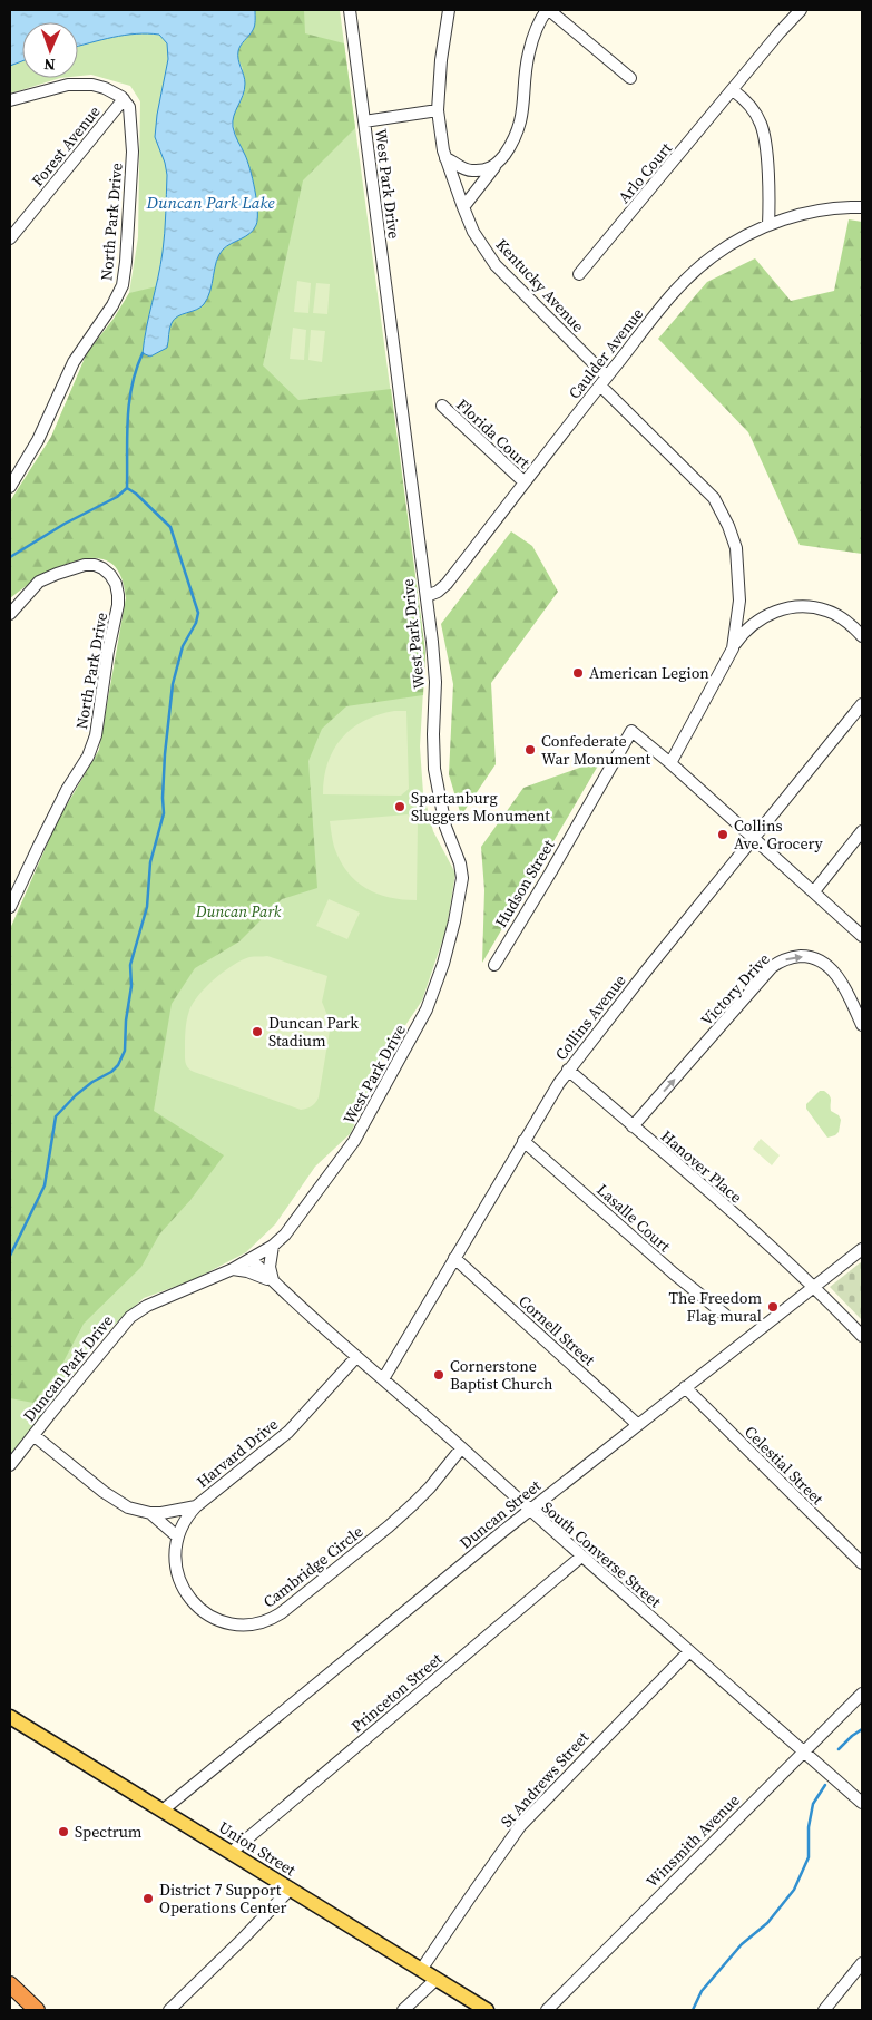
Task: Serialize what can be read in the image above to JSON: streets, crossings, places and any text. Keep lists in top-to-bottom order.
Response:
{
  "streets": {
    "main road": ["Union Street"],
    "street": [
      "Forest Avenue",
      "Arlo Court",
      "West Park Drive",
      "North Park Drive",
      "Kentucky Avenue",
      "Caulder Avenue",
      "Florida Court",
      "Hudson Street",
      "Victory Drive",
      "Collins Avenue",
      "Hanover Place",
      "Lasalle Court",
      "Cornell Street",
      "Duncan Park Drive",
      "Harvard Drive",
      "Celestial Street",
      "Duncan Street",
      "South Converse Street",
      "Cambridge Circle",
      "Princeton Street",
      "St Andrews Street",
      "Winsmith Avenue"
    ]
  },
  "crossings": [
    ["Forest Avenue", "North Park Drive"],
    ["West Park Drive", "Caulder Avenue"],
    ["West Park Drive", "Duncan Park Drive"],
    ["West Park Drive", "South Converse Street"],
    ["Kentucky Avenue", "Caulder Avenue"],
    ["Caulder Avenue", "Florida Court"],
    ["Victory Drive", "Hanover Place"],
    ["Collins Avenue", "Hanover Place"],
    ["Collins Avenue", "Lasalle Court"],
    ["Collins Avenue", "Cornell Street"],
    ["Collins Avenue", "South Converse Street"],
    ["Hanover Place", "Duncan Street"],
    ["Cornell Street", "Duncan Street"],
    ["Duncan Park Drive", "Harvard Drive"],
    ["Duncan Park Drive", "South Converse Street"],
    ["Harvard Drive", "South Converse Street"],
    ["Harvard Drive", "Cambridge Circle"],
    ["Celestial Street", "Duncan Street"],
    ["Duncan Street", "South Converse Street"],
    ["Duncan Street", "Union Street"],
    ["South Converse Street", "Cambridge Circle"],
    ["South Converse Street", "Princeton Street"],
    ["South Converse Street", "St Andrews Street"],
    ["South Converse Street", "Winsmith Avenue"],
    ["Princeton Street", "Union Street"],
    ["St Andrews Street", "Union Street"]
  ],
  "water": ["Duncan Park Lake"],
  "parks": ["Duncan Park"],
  "places": [
    "American Legion",
    "Confederate War Monument",
    "Spartanburg Sluggers Monument",
    "Collins Ave. Grocery",
    "Duncan Park Stadium",
    "The Freedom Flag mural",
    "Cornerstone Baptist Church",
    "Spectrum",
    "District 7 Support Operations Center"
  ],
  "north": "bottom"
}
